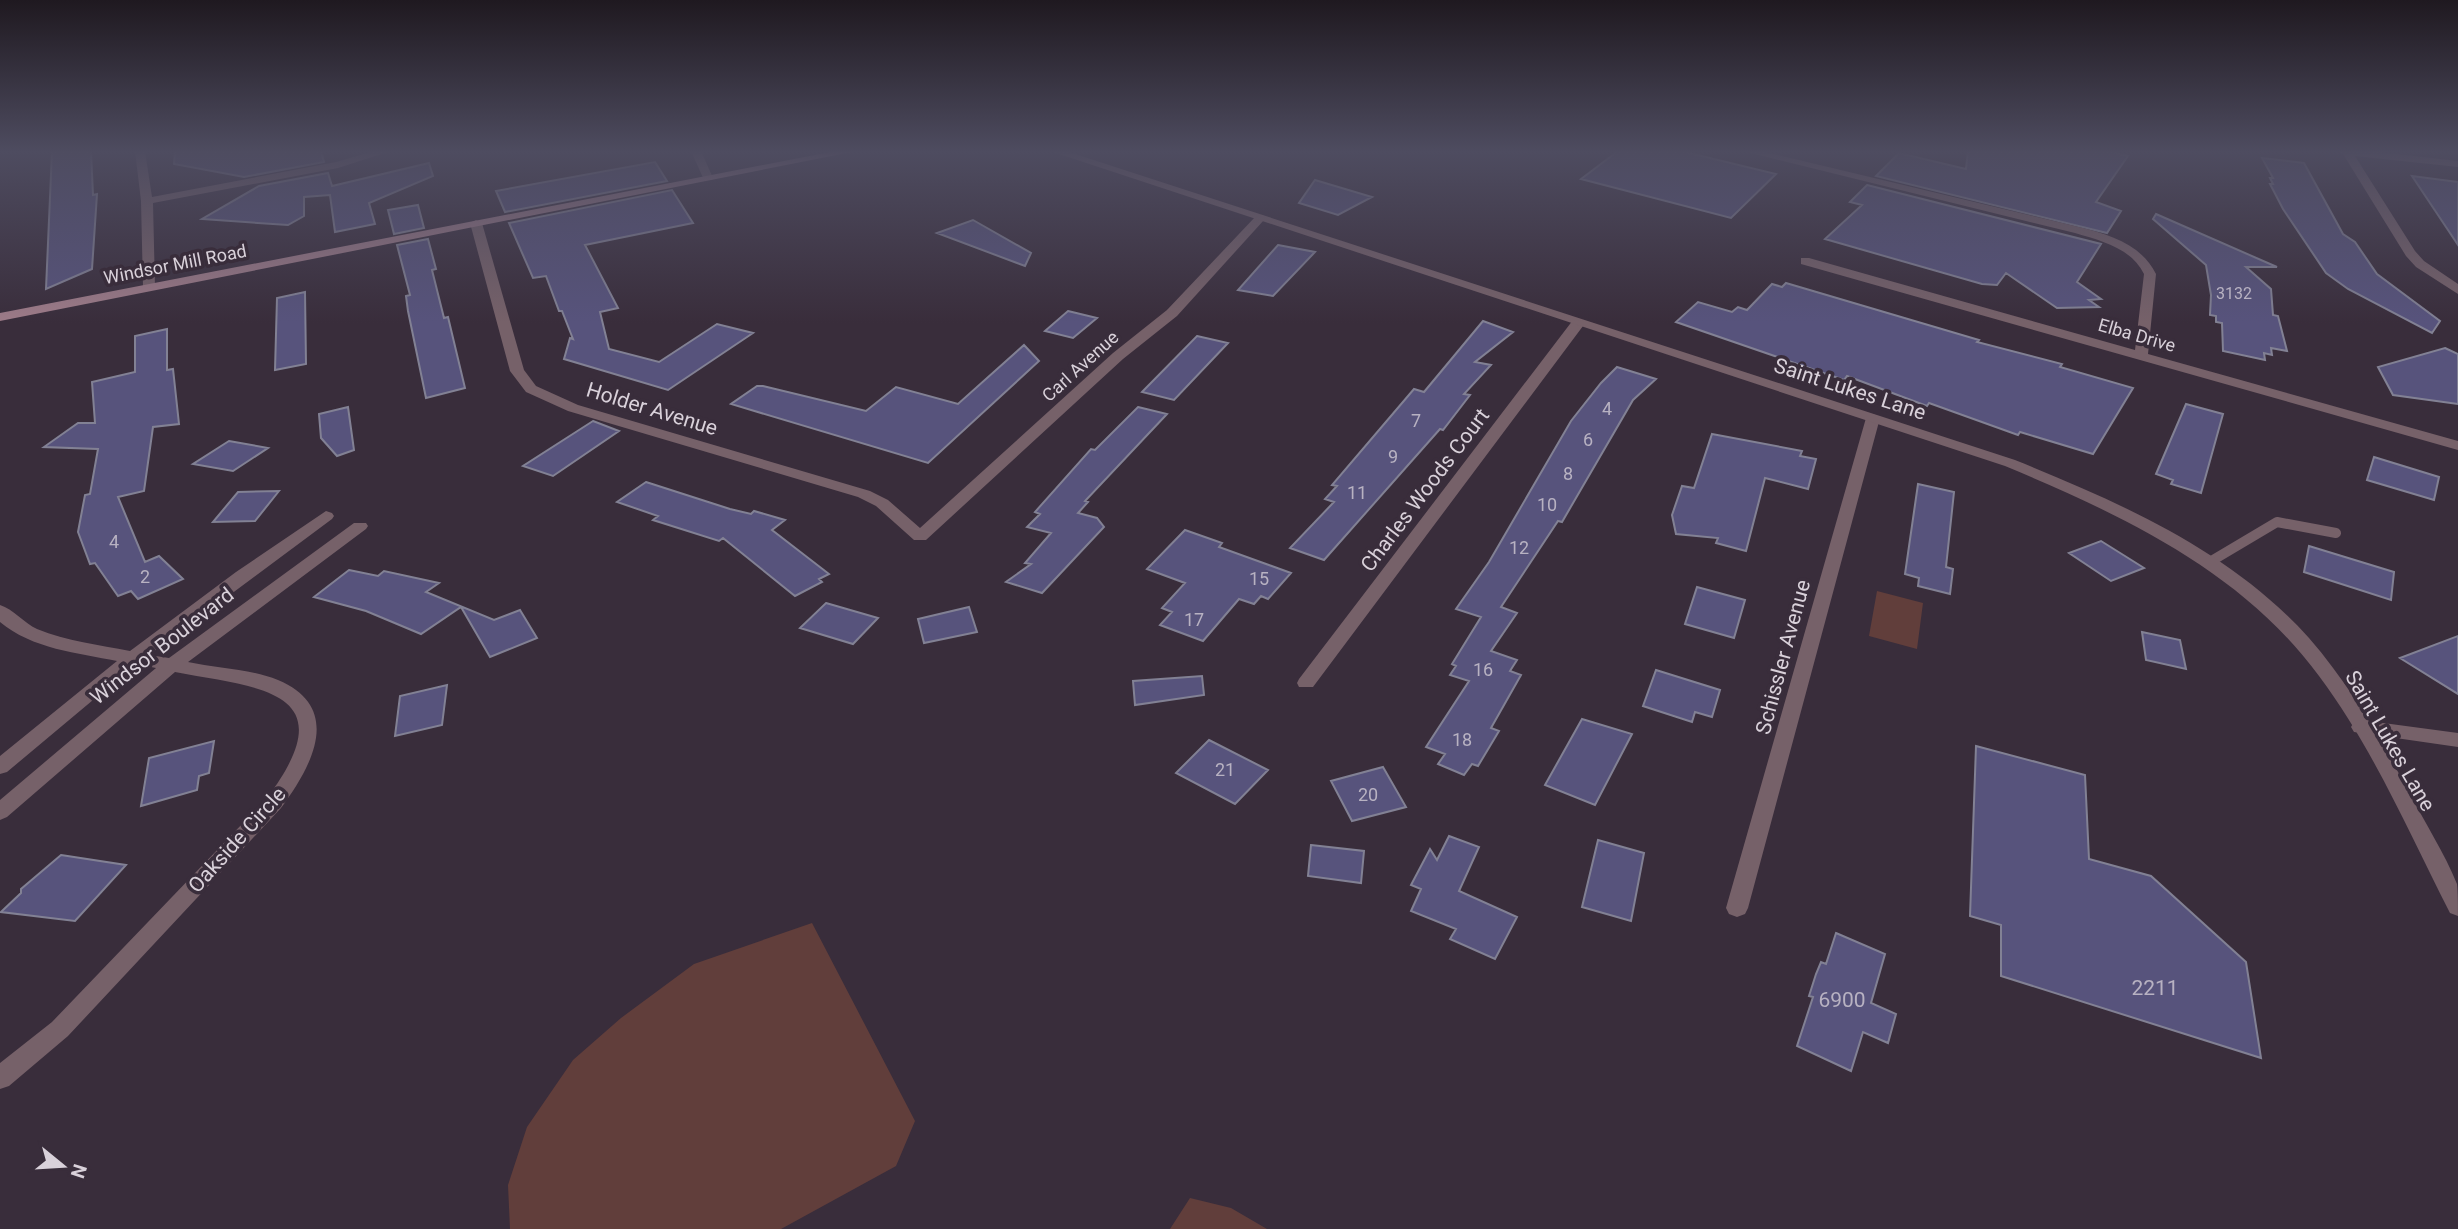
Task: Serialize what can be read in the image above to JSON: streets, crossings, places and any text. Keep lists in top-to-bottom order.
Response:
{
  "streets": {
    "main road": ["Windsor Mill Road"],
    "street": [
      "Elba Drive",
      "Carl Avenue",
      "Saint Lukes Lane",
      "Holder Avenue",
      "Charles Woods Court",
      "Windsor Boulevard",
      "Schissler Avenue",
      "Oakside Circle"
    ]
  },
  "crossings": [
    ["Windsor Mill Road", "Holder Avenue"],
    ["Carl Avenue", "Saint Lukes Lane"],
    ["Carl Avenue", "Holder Avenue"],
    ["Saint Lukes Lane", "Charles Woods Court"],
    ["Saint Lukes Lane", "Schissler Avenue"],
    ["Windsor Boulevard", "Oakside Circle"]
  ],
  "house_numbers": [
    "3132",
    "4",
    "7",
    "6",
    "9",
    "8",
    "11",
    "10",
    "4",
    "12",
    "2",
    "15",
    "17",
    "16",
    "18",
    "21",
    "20",
    "2211",
    "6900"
  ],
  "north": "right"
}
